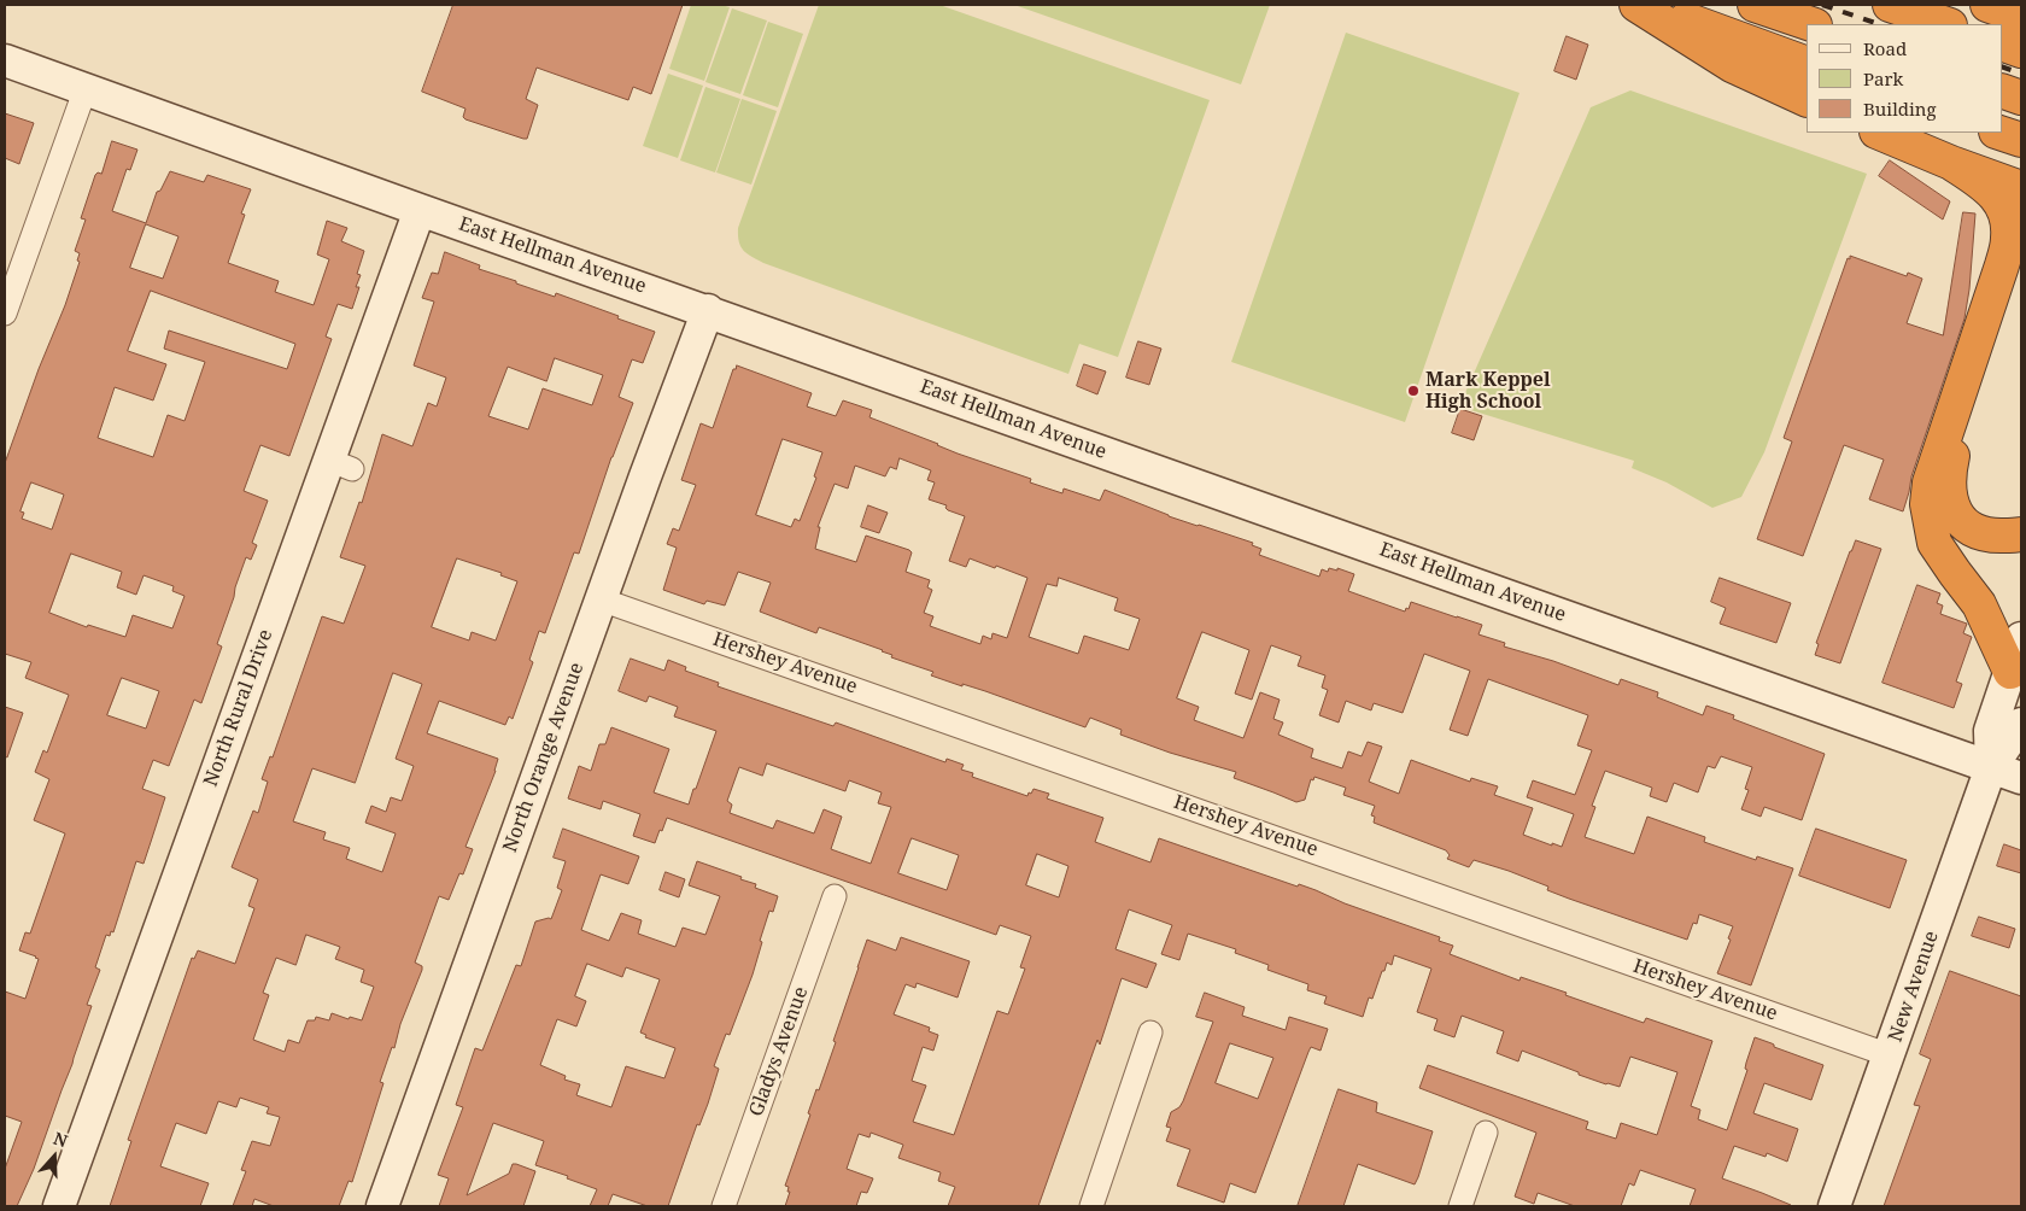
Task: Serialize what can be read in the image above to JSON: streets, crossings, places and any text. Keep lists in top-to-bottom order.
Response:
{
  "streets": {
    "street": [
      "East Hellman Avenue",
      "Hershey Avenue",
      "North Rural Drive",
      "North Orange Avenue",
      "New Avenue",
      "Gladys Avenue"
    ]
  },
  "crossings": [
    ["East Hellman Avenue", "North Rural Drive"],
    ["East Hellman Avenue", "North Orange Avenue"],
    ["East Hellman Avenue", "New Avenue"],
    ["Hershey Avenue", "North Orange Avenue"],
    ["Hershey Avenue", "New Avenue"]
  ],
  "places": ["Mark Keppel High School"],
  "legend": ["Road", "Park", "Building"],
  "north": "top"
}
